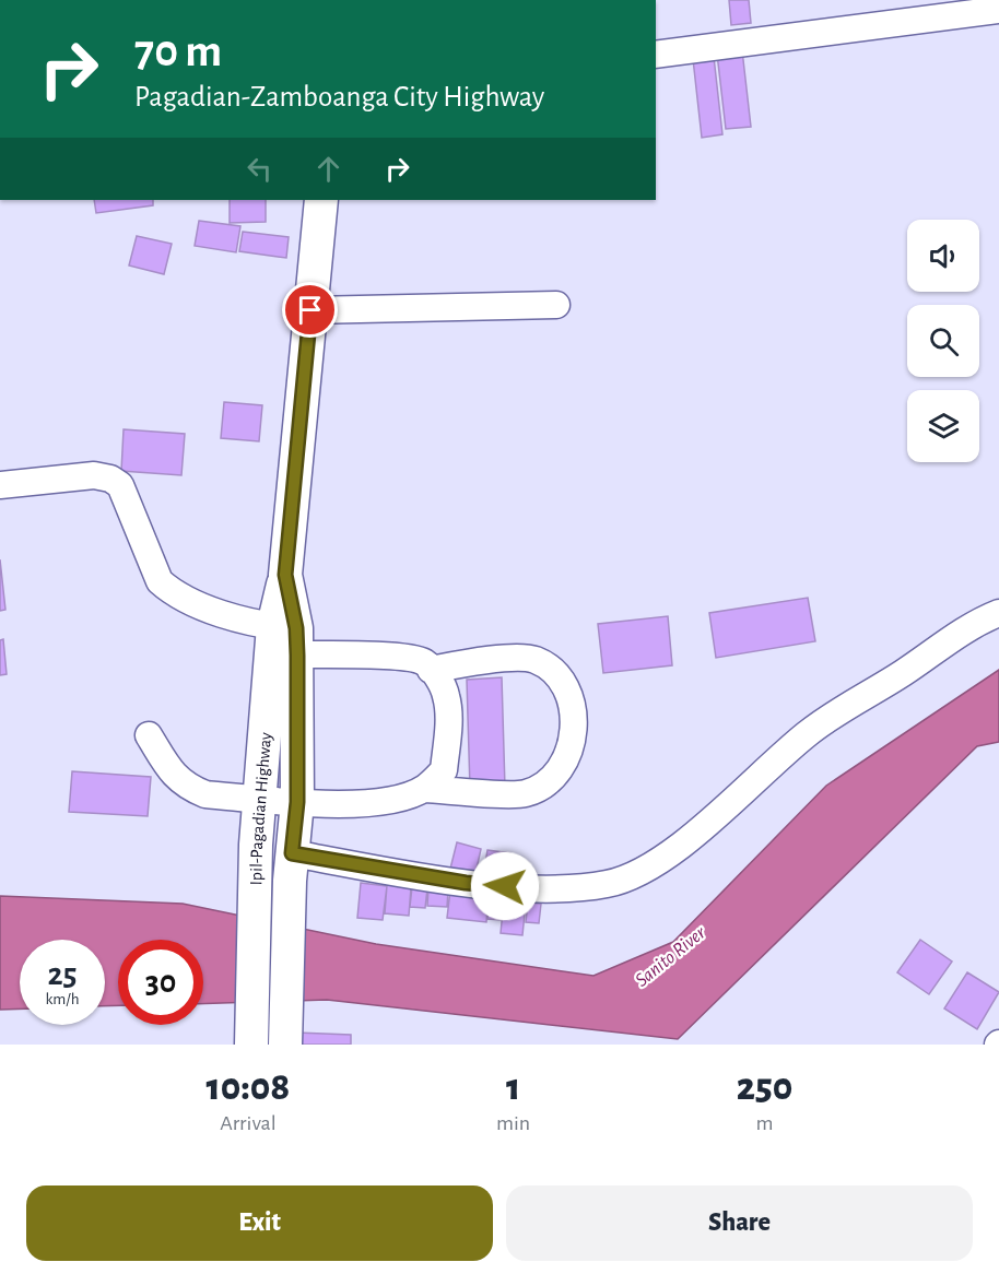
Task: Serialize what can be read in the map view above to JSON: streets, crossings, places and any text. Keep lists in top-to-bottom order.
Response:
{
  "streets": {
    "main road": ["Ipil-Pagadian Highway"]
  },
  "water": ["Sanito River"],
  "page": {
    "turn": ["70 m", "Pagadian-Zamboanga City Highway"],
    "speed": "25 km/h",
    "limit": "30",
    "eta": [
      "10:08",
      "Arrival",
      "1",
      "min",
      "250",
      "m"
    ],
    "buttons": ["Exit", "Share"]
  }
}
